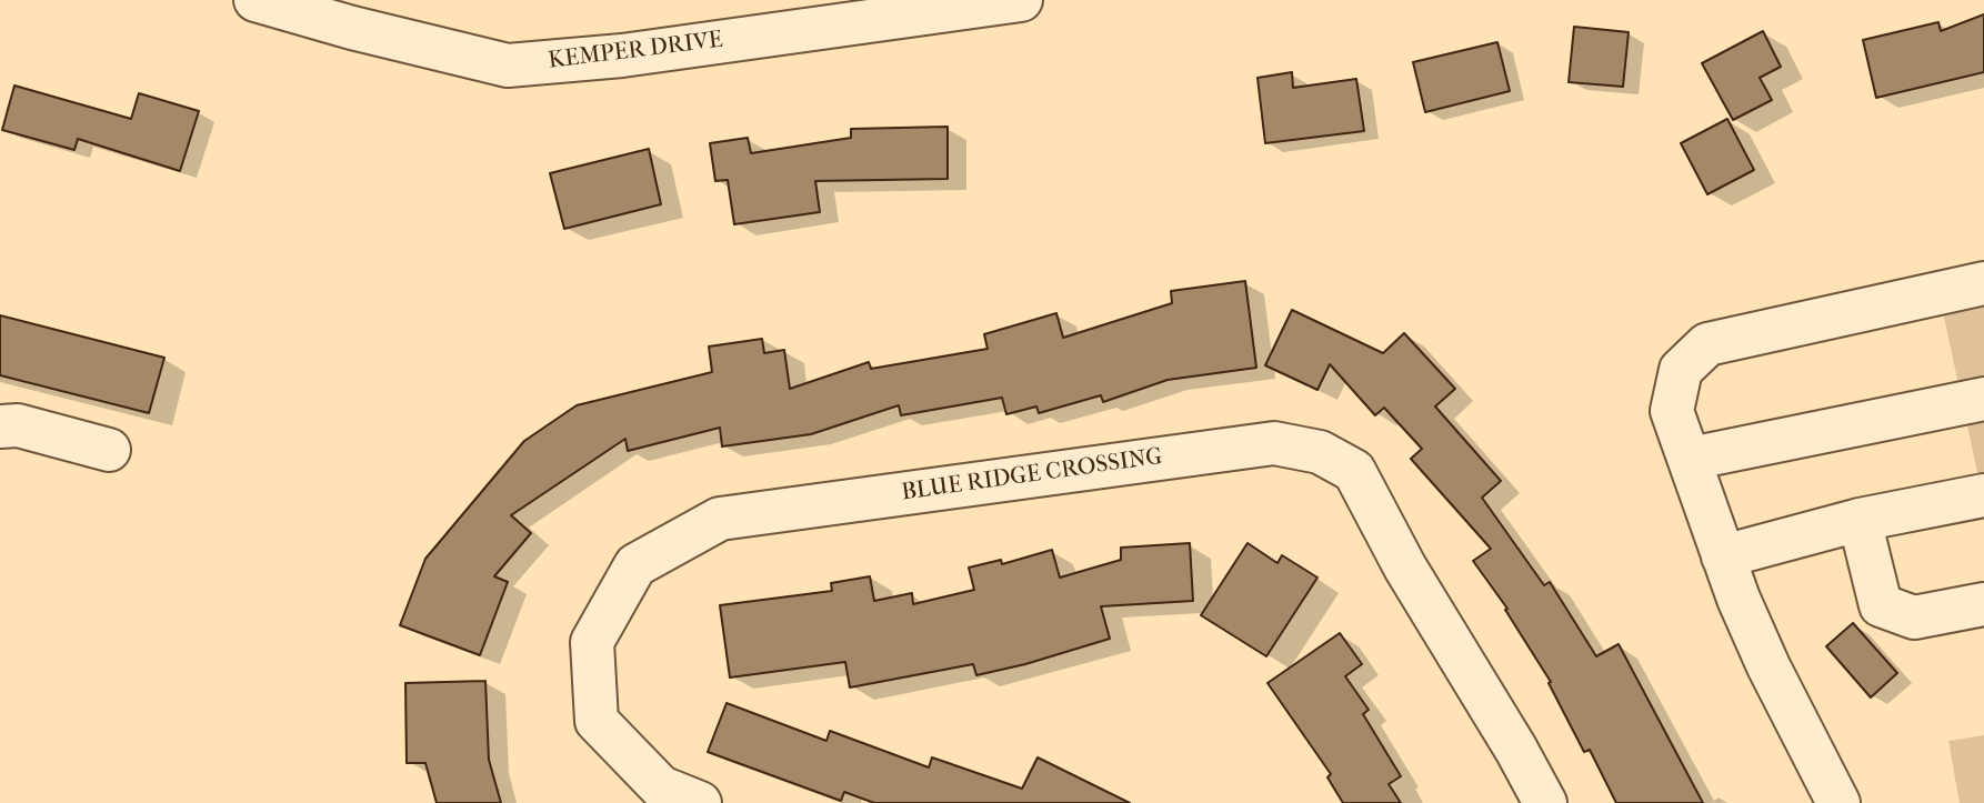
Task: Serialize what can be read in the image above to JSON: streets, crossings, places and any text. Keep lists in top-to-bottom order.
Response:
{
  "streets": {
    "street": ["KEMPER DRIVE", "BLUE RIDGE CROSSING"]
  }
}
